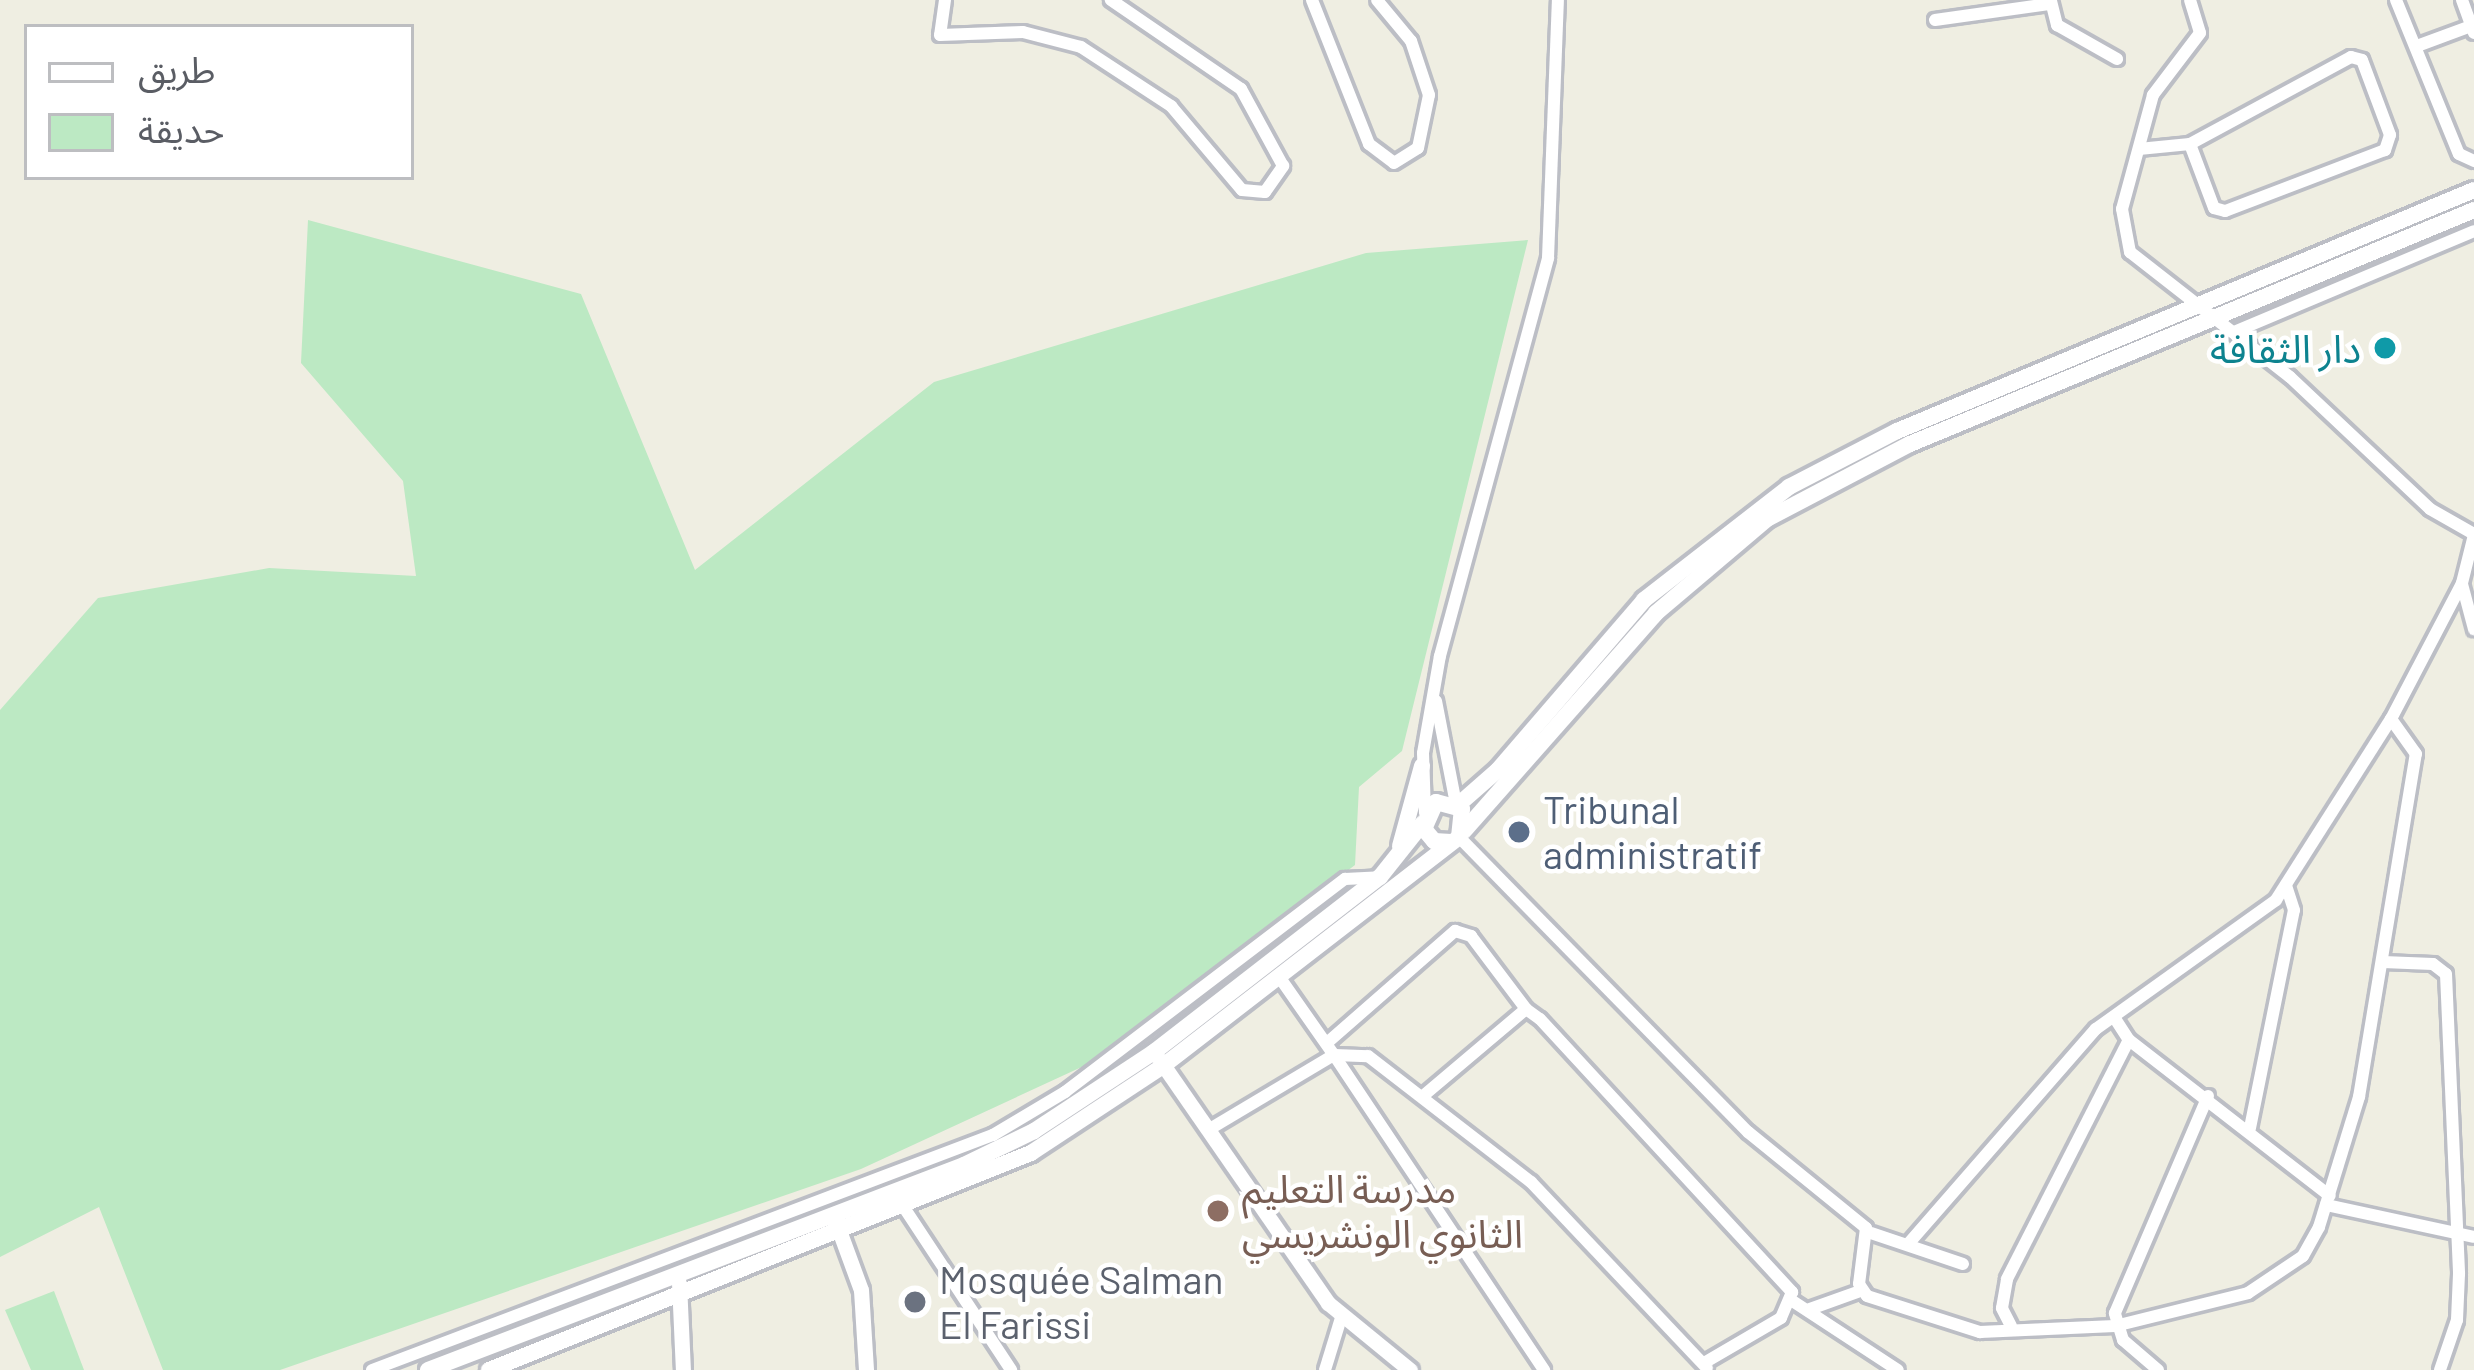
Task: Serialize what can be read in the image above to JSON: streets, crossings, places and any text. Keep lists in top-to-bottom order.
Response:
{
  "places": [
    "دار الثقافة",
    "Tribunal administratif",
    "مدرسة التعليم الثانوي الونشريسي",
    "Mosquée Salman El Farissi"
  ],
  "legend": ["طريق", "حديقة"]
}
